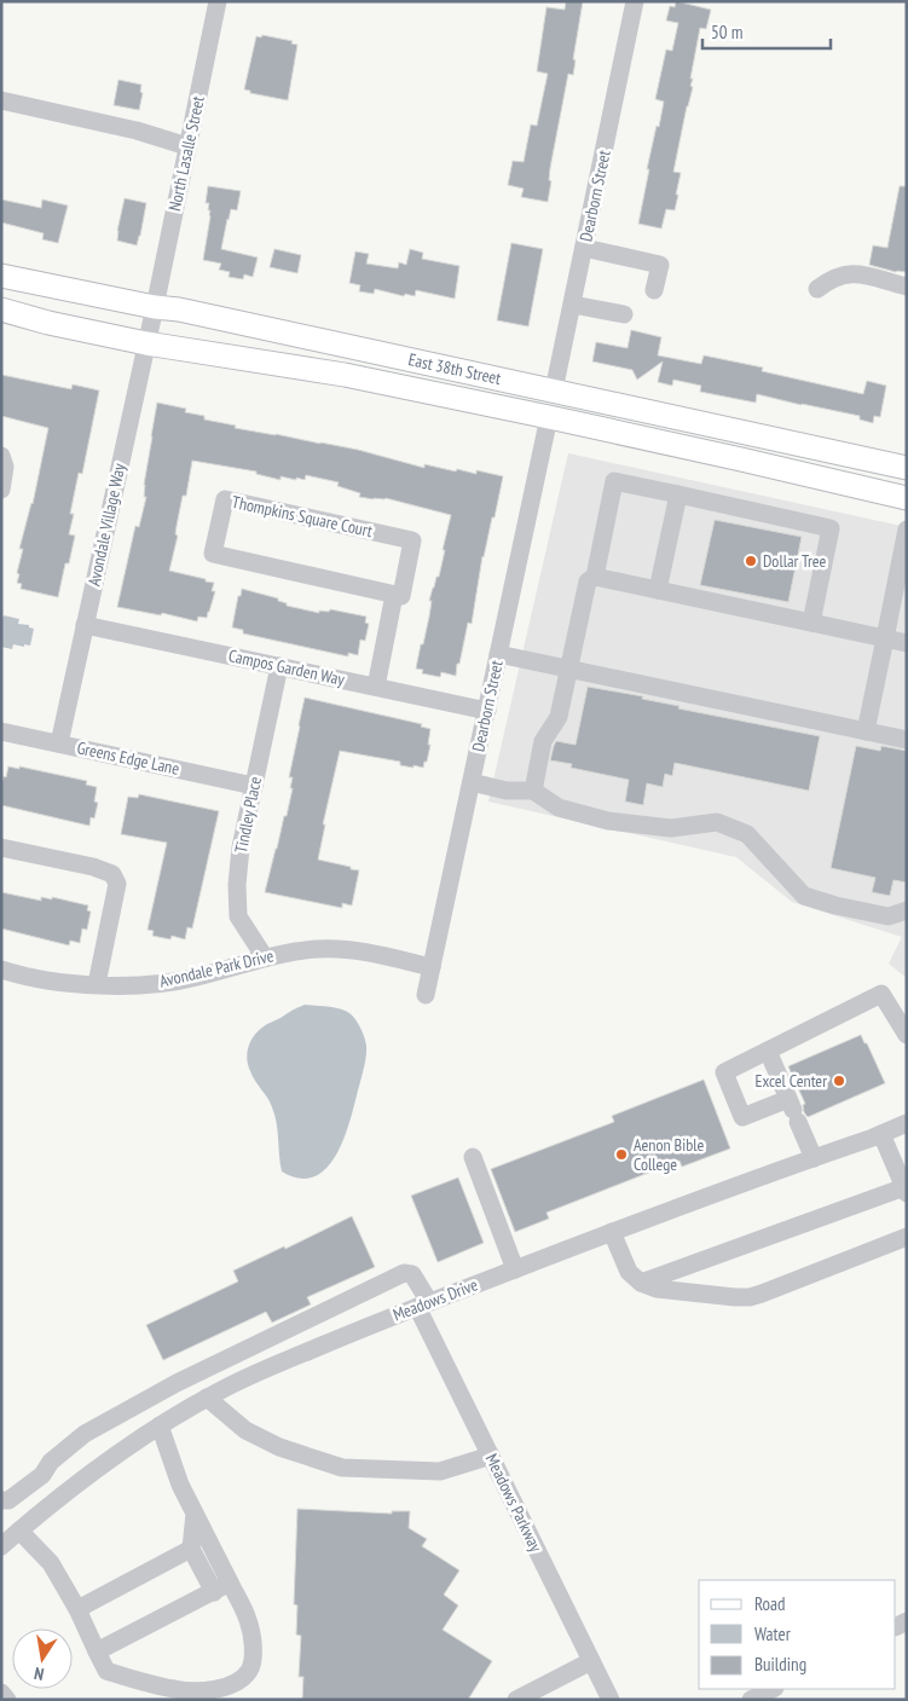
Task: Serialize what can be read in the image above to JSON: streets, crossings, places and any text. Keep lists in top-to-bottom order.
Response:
{
  "streets": {
    "main road": ["East 38th Street"],
    "street": [
      "North Lasalle Street",
      "Dearborn Street",
      "Thompkins Square Court",
      "Avondale Village Way",
      "Campos Garden Way",
      "Greens Edge Lane",
      "Tindley Place",
      "Avondale Park Drive",
      "Meadows Drive",
      "Meadows Parkway"
    ]
  },
  "crossings": [
    ["North Lasalle Street", "East 38th Street"],
    ["North Lasalle Street", "Avondale Village Way"],
    ["Dearborn Street", "East 38th Street"],
    ["Dearborn Street", "Campos Garden Way"],
    ["Dearborn Street", "Avondale Park Drive"],
    ["East 38th Street", "Avondale Village Way"],
    ["Thompkins Square Court", "Campos Garden Way"],
    ["Avondale Village Way", "Campos Garden Way"],
    ["Avondale Village Way", "Greens Edge Lane"],
    ["Campos Garden Way", "Tindley Place"],
    ["Greens Edge Lane", "Tindley Place"],
    ["Tindley Place", "Avondale Park Drive"],
    ["Meadows Drive", "Meadows Parkway"]
  ],
  "places": ["Dollar Tree", "Excel Center", "Aenon Bible College"],
  "legend": ["Road", "Water", "Building"],
  "scale_bar": "50 m",
  "north": "bottom"
}
